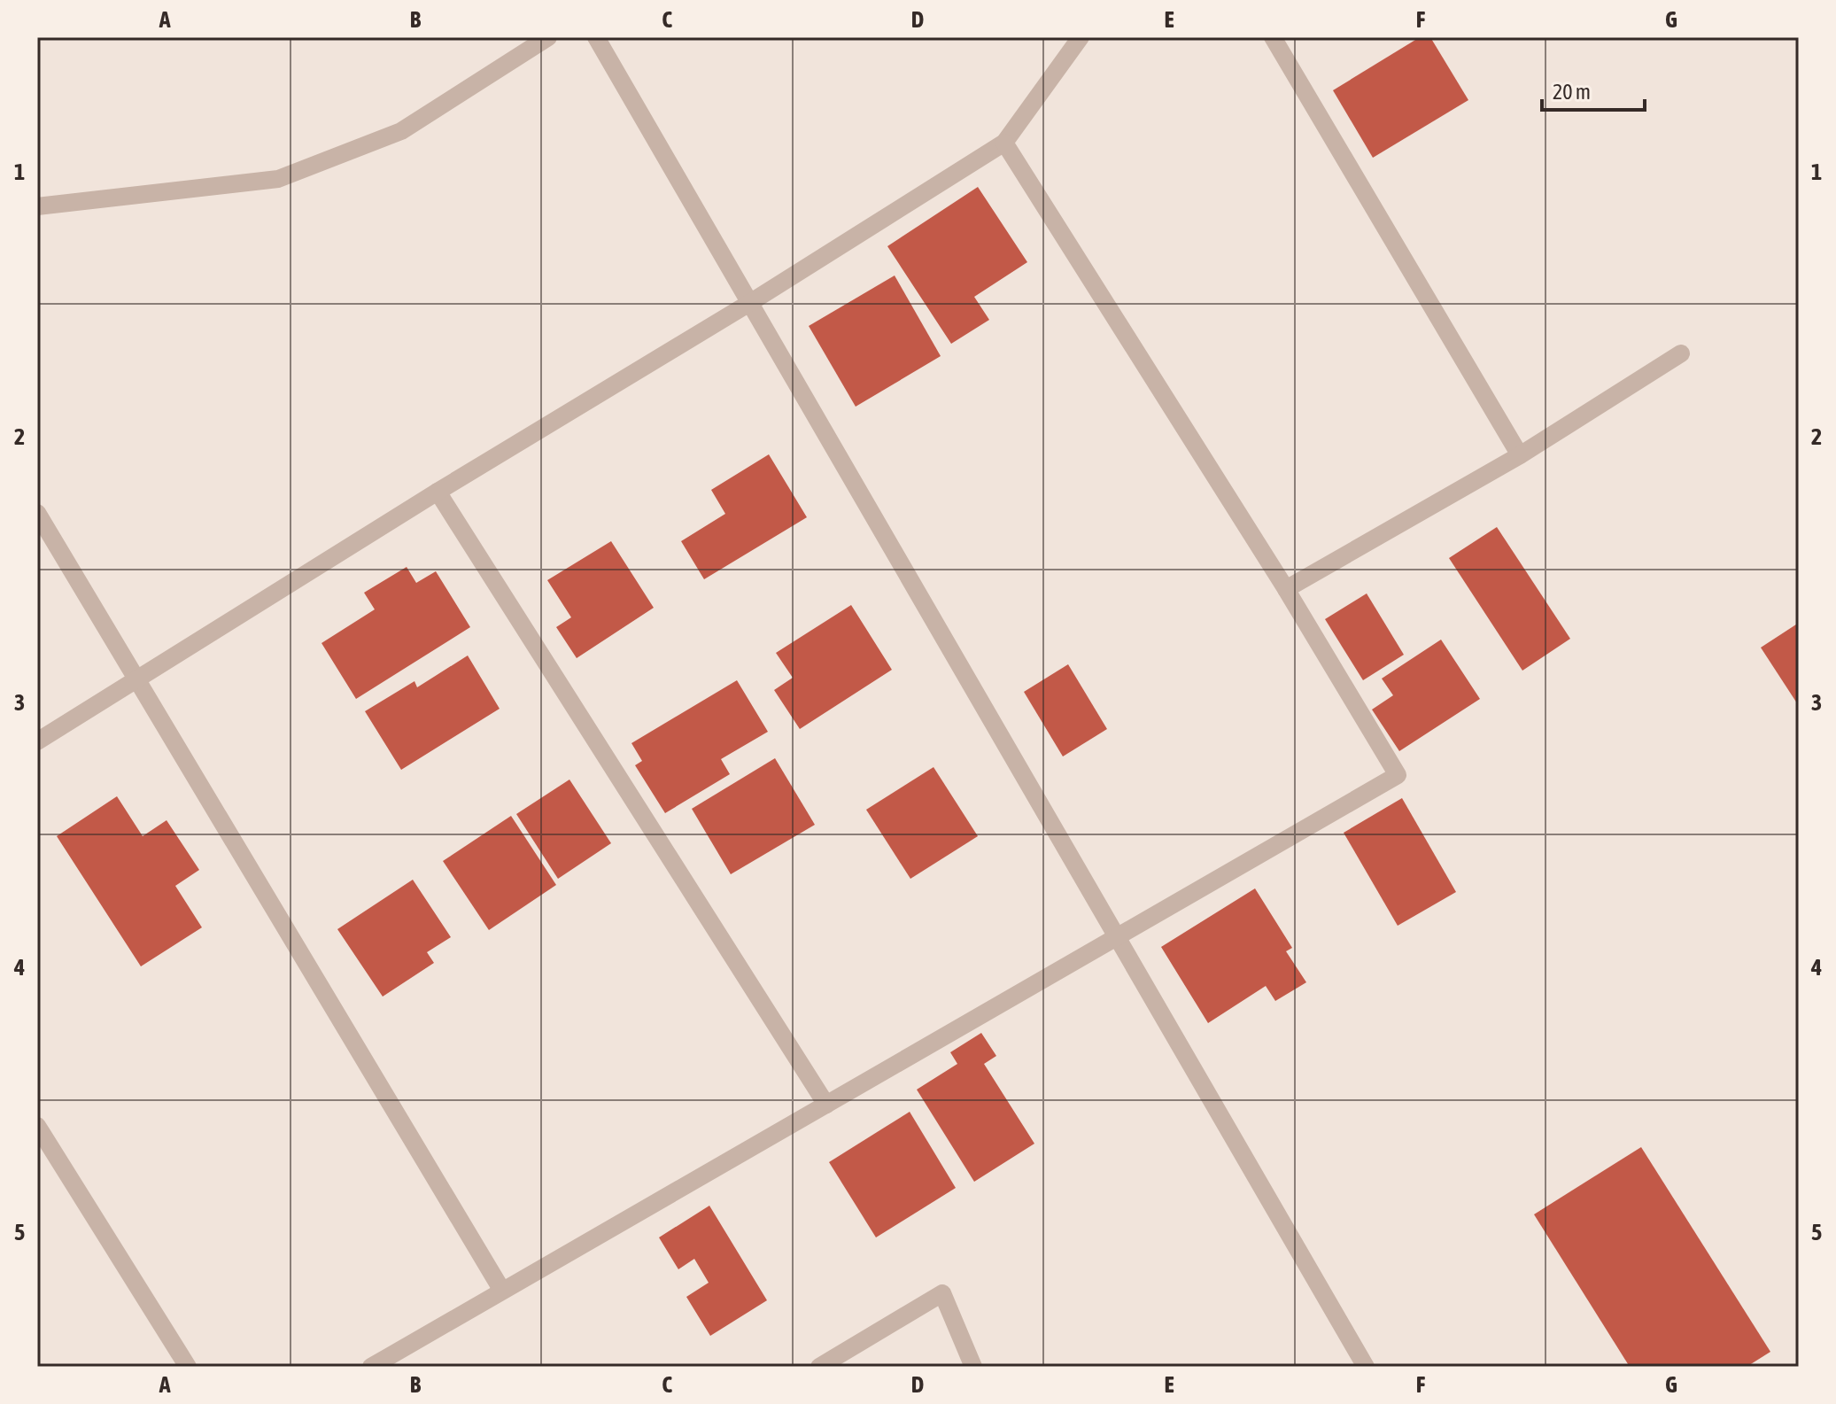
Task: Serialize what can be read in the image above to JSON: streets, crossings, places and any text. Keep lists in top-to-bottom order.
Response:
{
  "scale_bar": "20 m",
  "grid": {
    "columns": [
      "A",
      "B",
      "C",
      "D",
      "E",
      "F",
      "G"
    ],
    "rows": [
      "1",
      "2",
      "3",
      "4",
      "5"
    ]
  }
}
